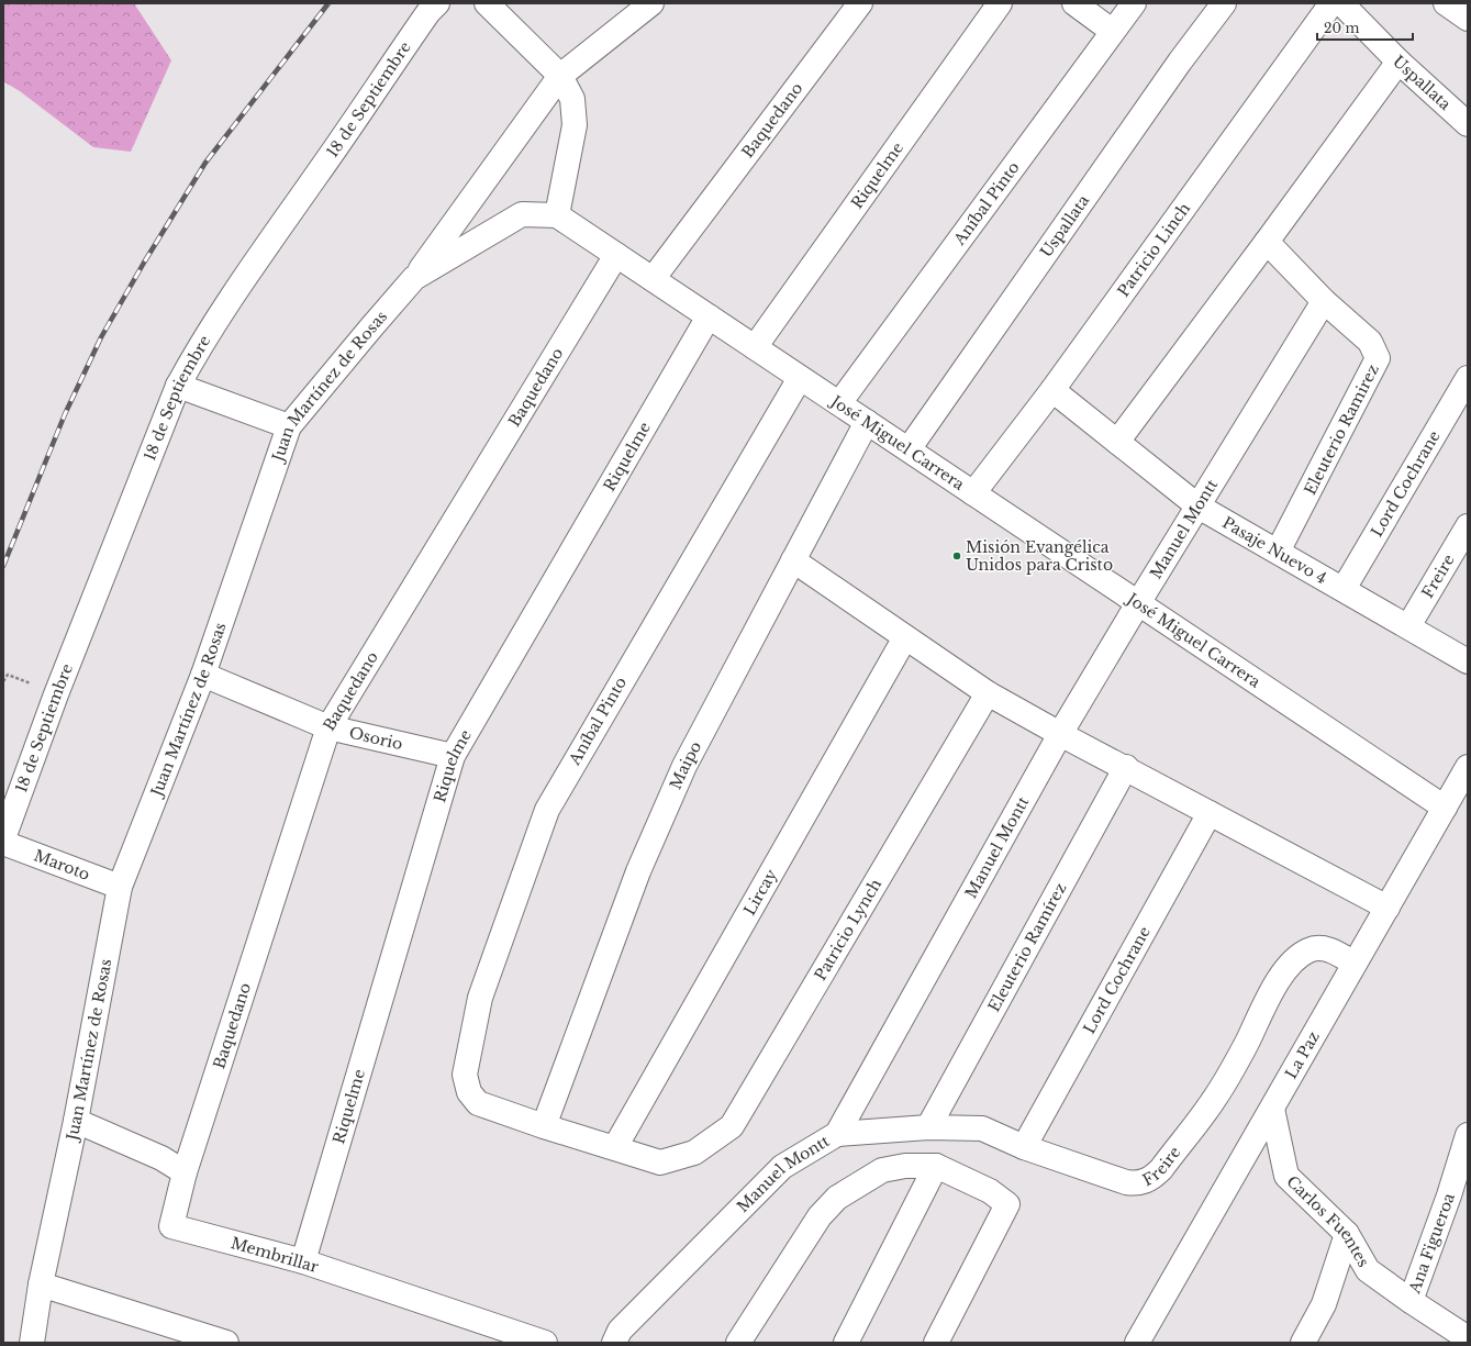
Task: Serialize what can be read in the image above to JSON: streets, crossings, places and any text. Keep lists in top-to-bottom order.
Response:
{
  "streets": {
    "street": [
      "Uspallata",
      "18 de Septiembre",
      "Baquedano",
      "Riquelme",
      "Aníbal Pinto",
      "Patricio Linch",
      "Juan Martínez de Rosas",
      "Eleuterio Ramirez",
      "José Miguel Carrera",
      "Lord Cochrane",
      "Manuel Montt",
      "Pasaje Nuevo 4",
      "Freire",
      "Osorio",
      "Maipo",
      "Maroto",
      "Lircay",
      "Patricio Lynch",
      "Eleuterio Ramírez",
      "La Paz",
      "Carlos Fuentes",
      "Ana Figueroa",
      "Membrillar"
    ]
  },
  "crossings": [
    ["Uspallata", "José Miguel Carrera"],
    ["Baquedano", "José Miguel Carrera"],
    ["Baquedano", "Osorio"],
    ["Baquedano", "Membrillar"],
    ["Riquelme", "José Miguel Carrera"],
    ["Riquelme", "Osorio"],
    ["Riquelme", "Membrillar"],
    ["Aníbal Pinto", "José Miguel Carrera"],
    ["Aníbal Pinto", "Maipo"],
    ["Patricio Linch", "José Miguel Carrera"],
    ["Patricio Linch", "Pasaje Nuevo 4"],
    ["Juan Martínez de Rosas", "José Miguel Carrera"],
    ["Juan Martínez de Rosas", "Osorio"],
    ["Juan Martínez de Rosas", "Maroto"],
    ["Eleuterio Ramirez", "Manuel Montt"],
    ["Eleuterio Ramirez", "Pasaje Nuevo 4"],
    ["José Miguel Carrera", "Manuel Montt"],
    ["José Miguel Carrera", "Maipo"],
    ["José Miguel Carrera", "La Paz"],
    ["Lord Cochrane", "Pasaje Nuevo 4"],
    ["Lord Cochrane", "Freire"],
    ["Manuel Montt", "Pasaje Nuevo 4"],
    ["Manuel Montt", "Freire"],
    ["Pasaje Nuevo 4", "Freire"],
    ["Freire", "Eleuterio Ramírez"],
    ["Freire", "La Paz"],
    ["Lircay", "Patricio Lynch"],
    ["La Paz", "Carlos Fuentes"],
    ["Carlos Fuentes", "Ana Figueroa"]
  ],
  "places": ["Misión Evangélica Unidos para Cristo"],
  "scale_bar": "20 m"
}
